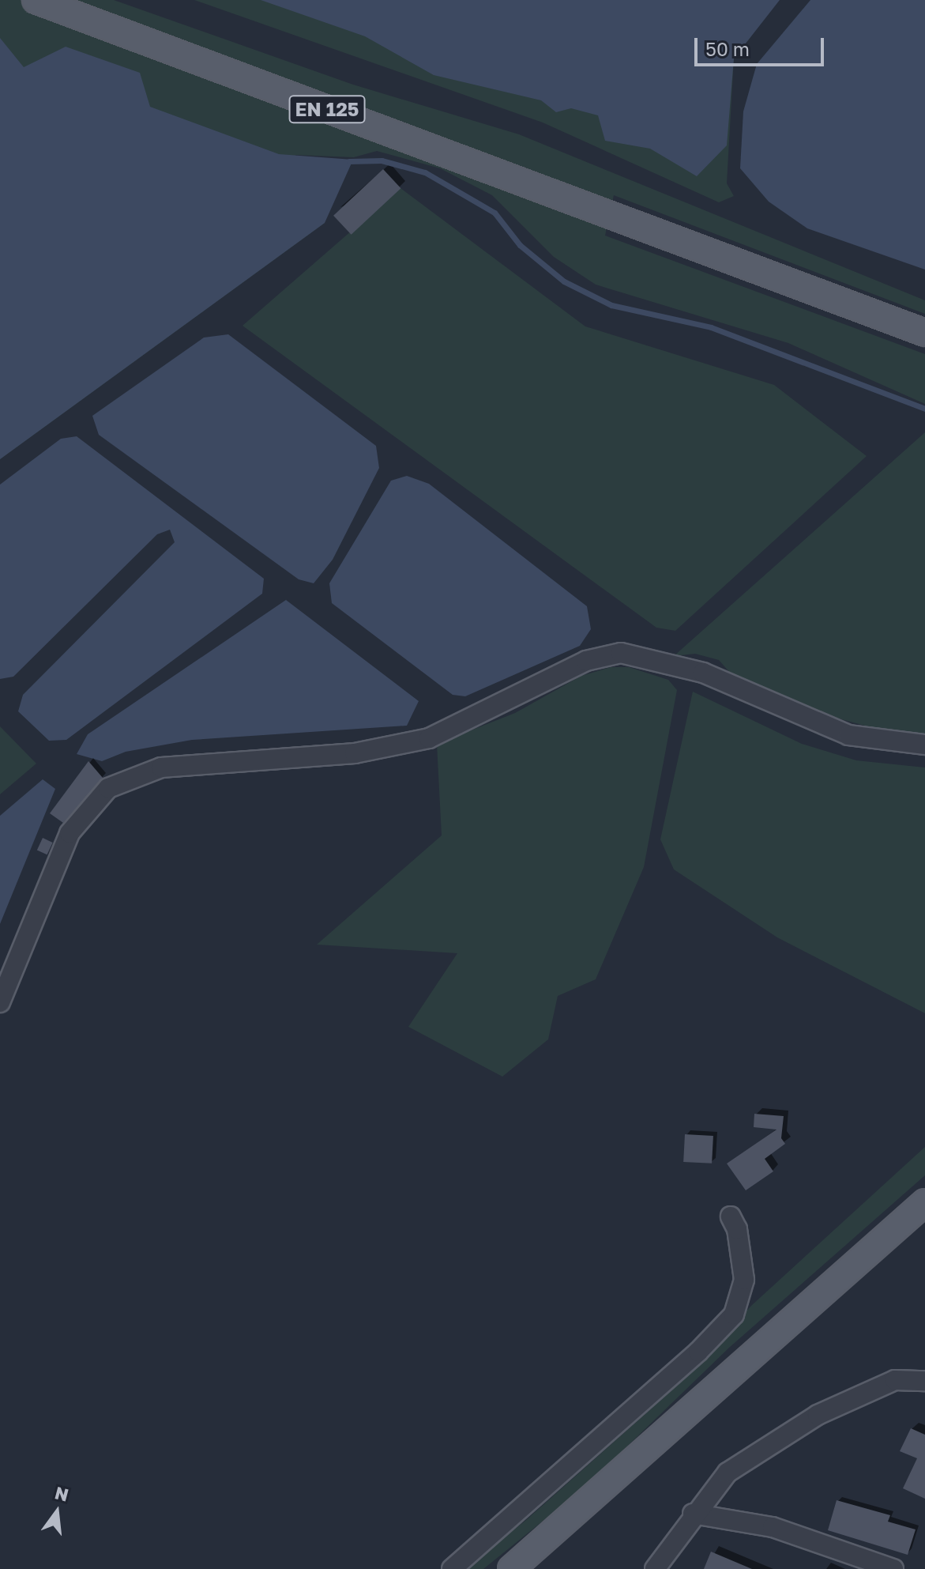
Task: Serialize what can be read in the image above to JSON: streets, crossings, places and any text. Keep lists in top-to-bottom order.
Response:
{
  "streets": {
    "main road": ["EN 125"]
  },
  "scale_bar": "50 m",
  "north": "top"
}
